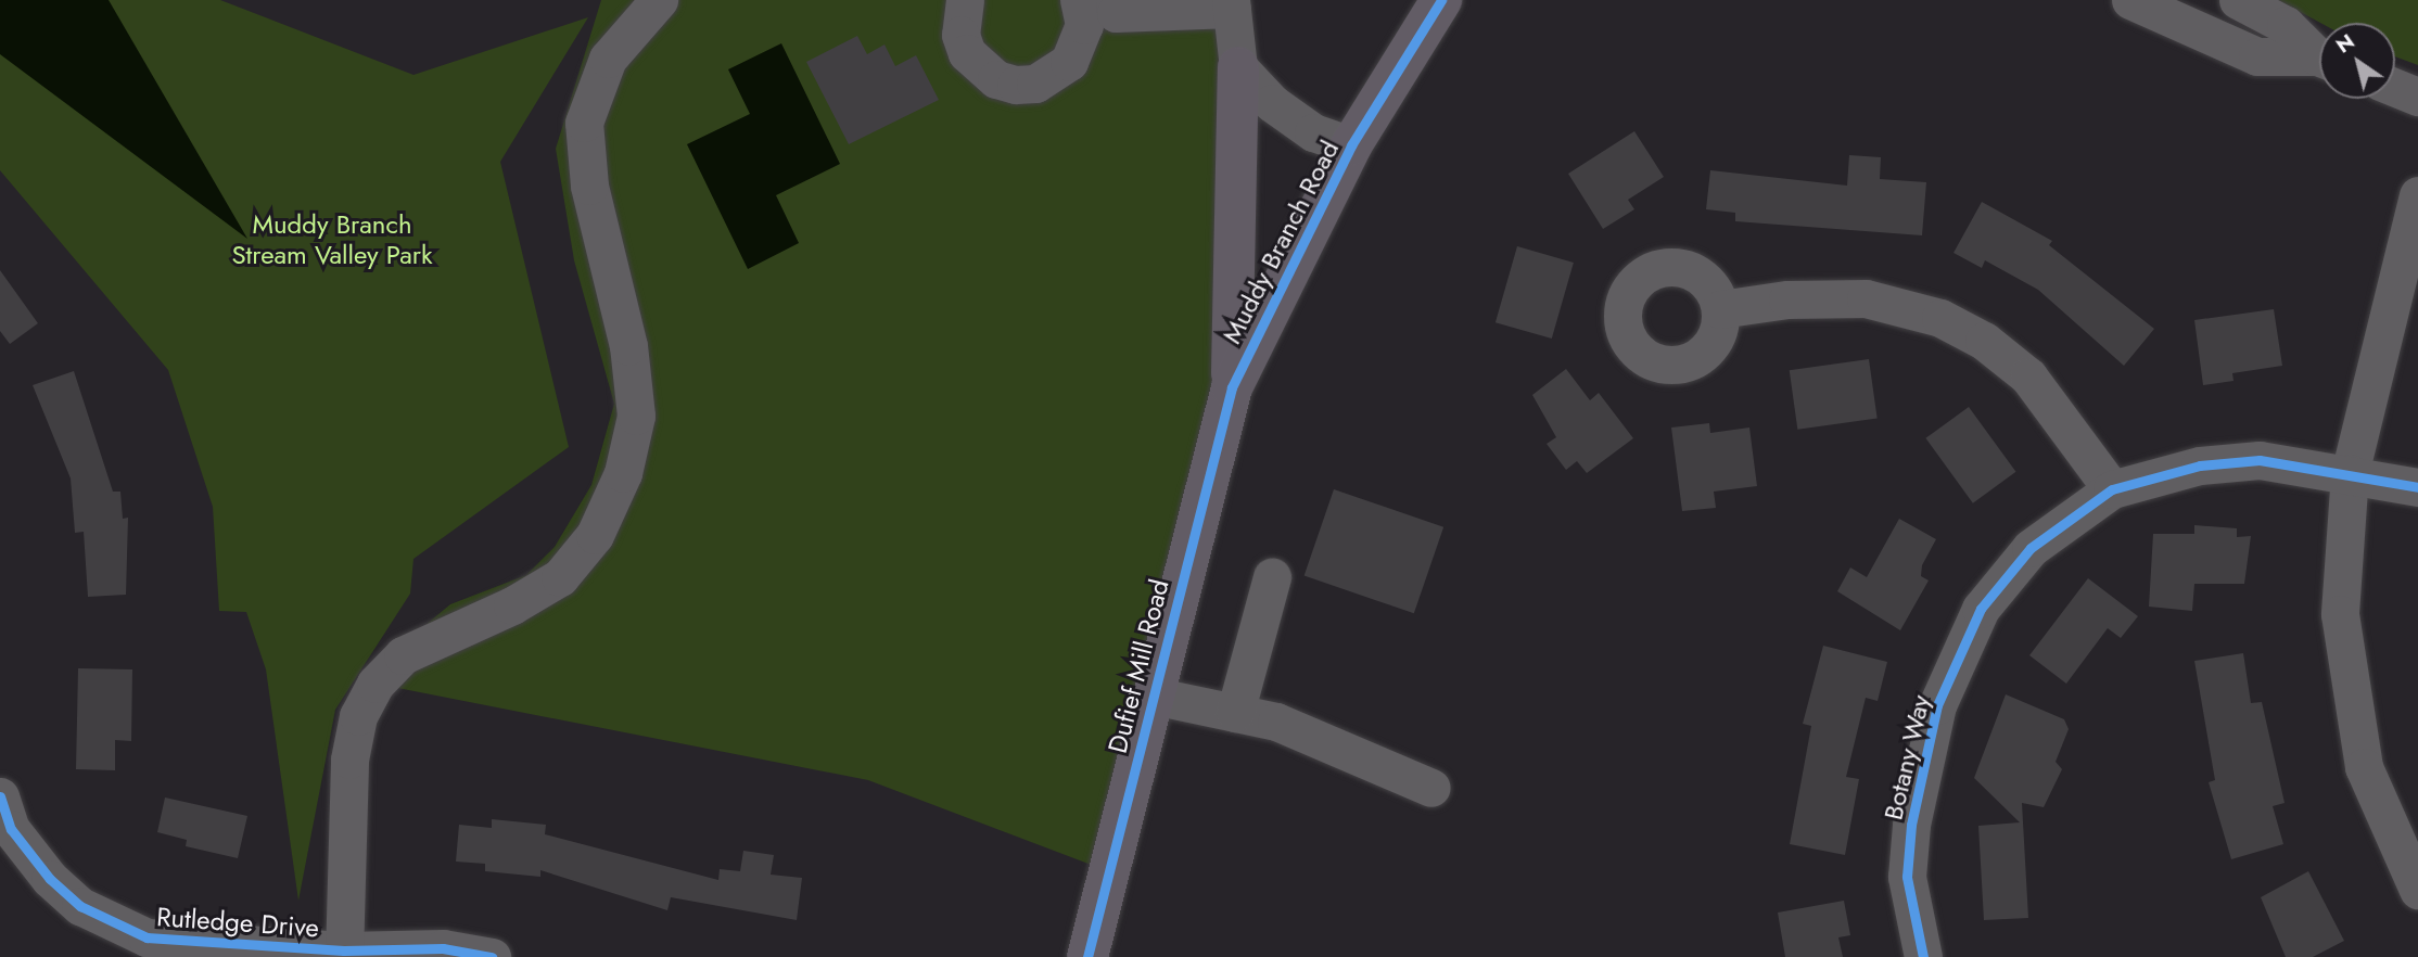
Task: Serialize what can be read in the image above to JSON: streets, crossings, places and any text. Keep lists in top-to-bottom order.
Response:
{
  "streets": {
    "main road": ["Muddy Branch Road", "Dufief Mill Road"],
    "street": ["Botany Way", "Rutledge Drive"]
  },
  "crossings": [
    ["Muddy Branch Road", "Dufief Mill Road"]
  ],
  "parks": ["Muddy Branch Stream Valley Park"],
  "north": "top left"
}
